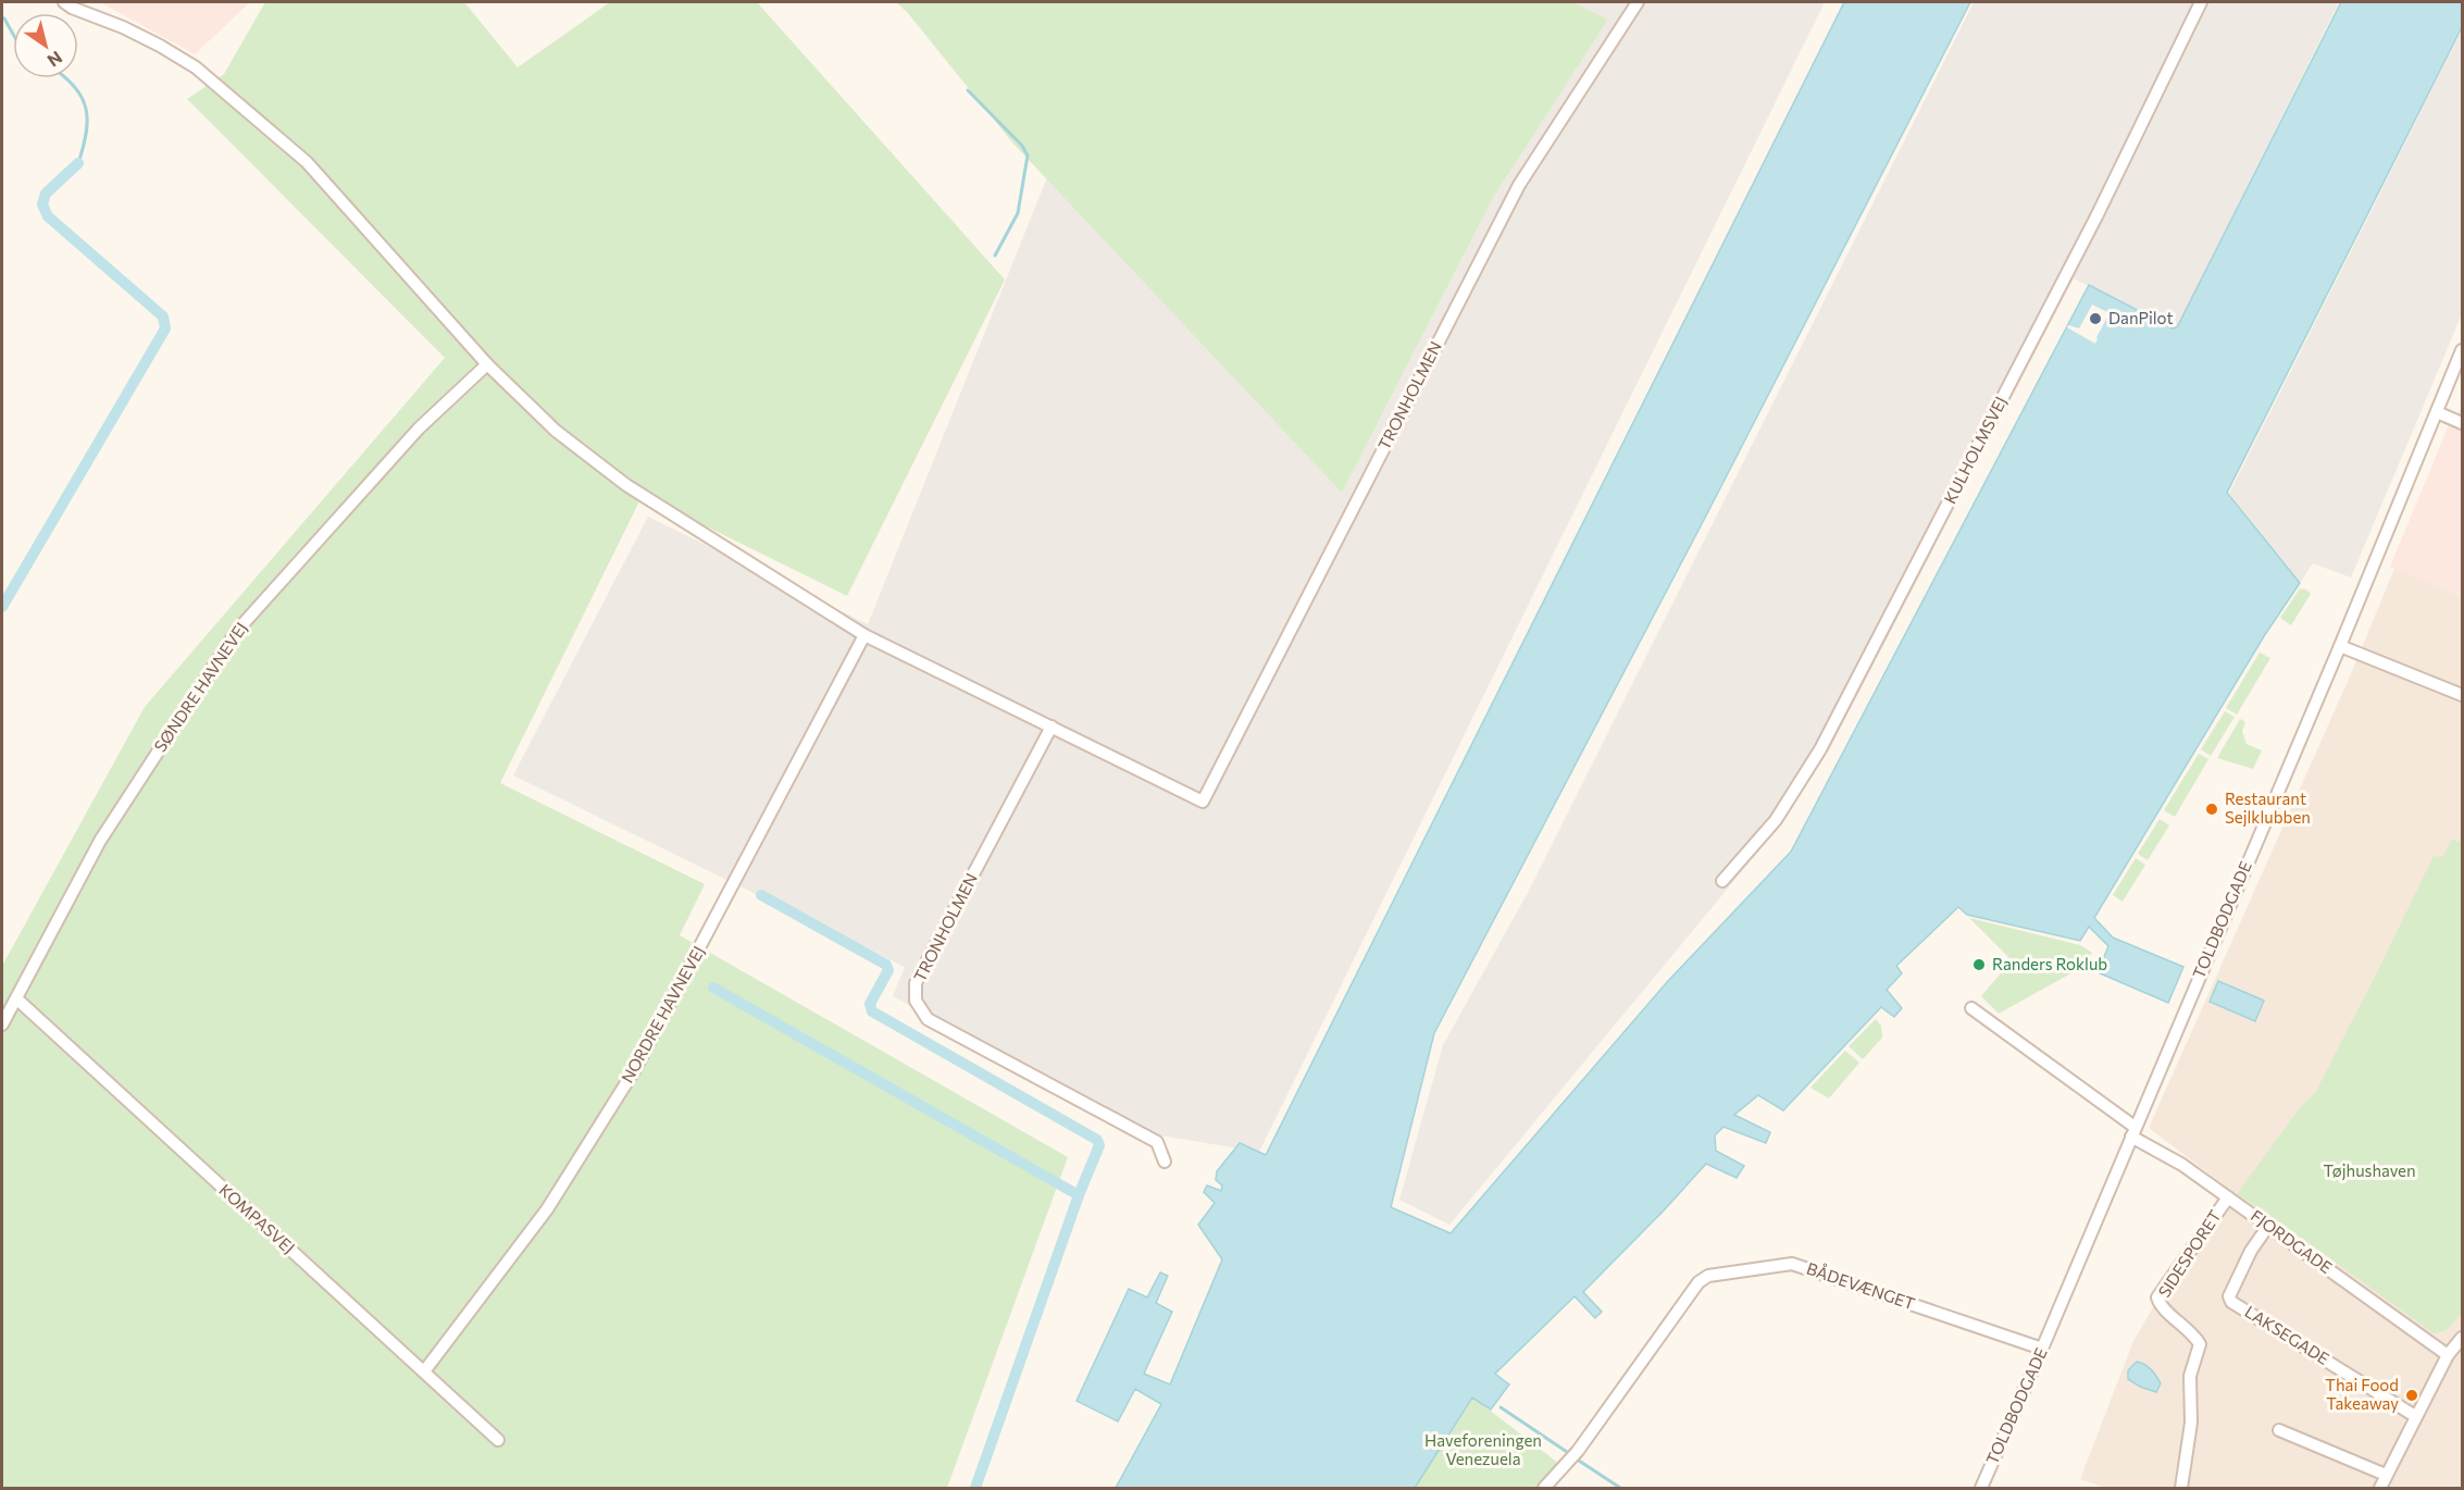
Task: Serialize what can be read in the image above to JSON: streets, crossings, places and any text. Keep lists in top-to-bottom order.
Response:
{
  "streets": {
    "street": [
      "TRONHOLMEN",
      "KULHOLMSVEJ",
      "SØNDRE HAVNEVEJ",
      "TOLDBODGADE",
      "NORDRE HAVNEVEJ",
      "KOMPASVEJ",
      "FJORDGADE",
      "SIDESPORET",
      "BÅDEVÆNGET",
      "LAKSEGADE"
    ]
  },
  "crossings": [
    ["SØNDRE HAVNEVEJ", "KOMPASVEJ"],
    ["TOLDBODGADE", "FJORDGADE"],
    ["TOLDBODGADE", "BÅDEVÆNGET"],
    ["NORDRE HAVNEVEJ", "KOMPASVEJ"],
    ["FJORDGADE", "SIDESPORET"],
    ["FJORDGADE", "LAKSEGADE"]
  ],
  "parks": ["Tøjhushaven", "Haveforeningen Venezuela"],
  "places": [
    "DanPilot",
    "Restaurant Sejlklubben",
    "Randers Roklub",
    "Thai Food Takeaway"
  ],
  "north": "bottom right"
}
